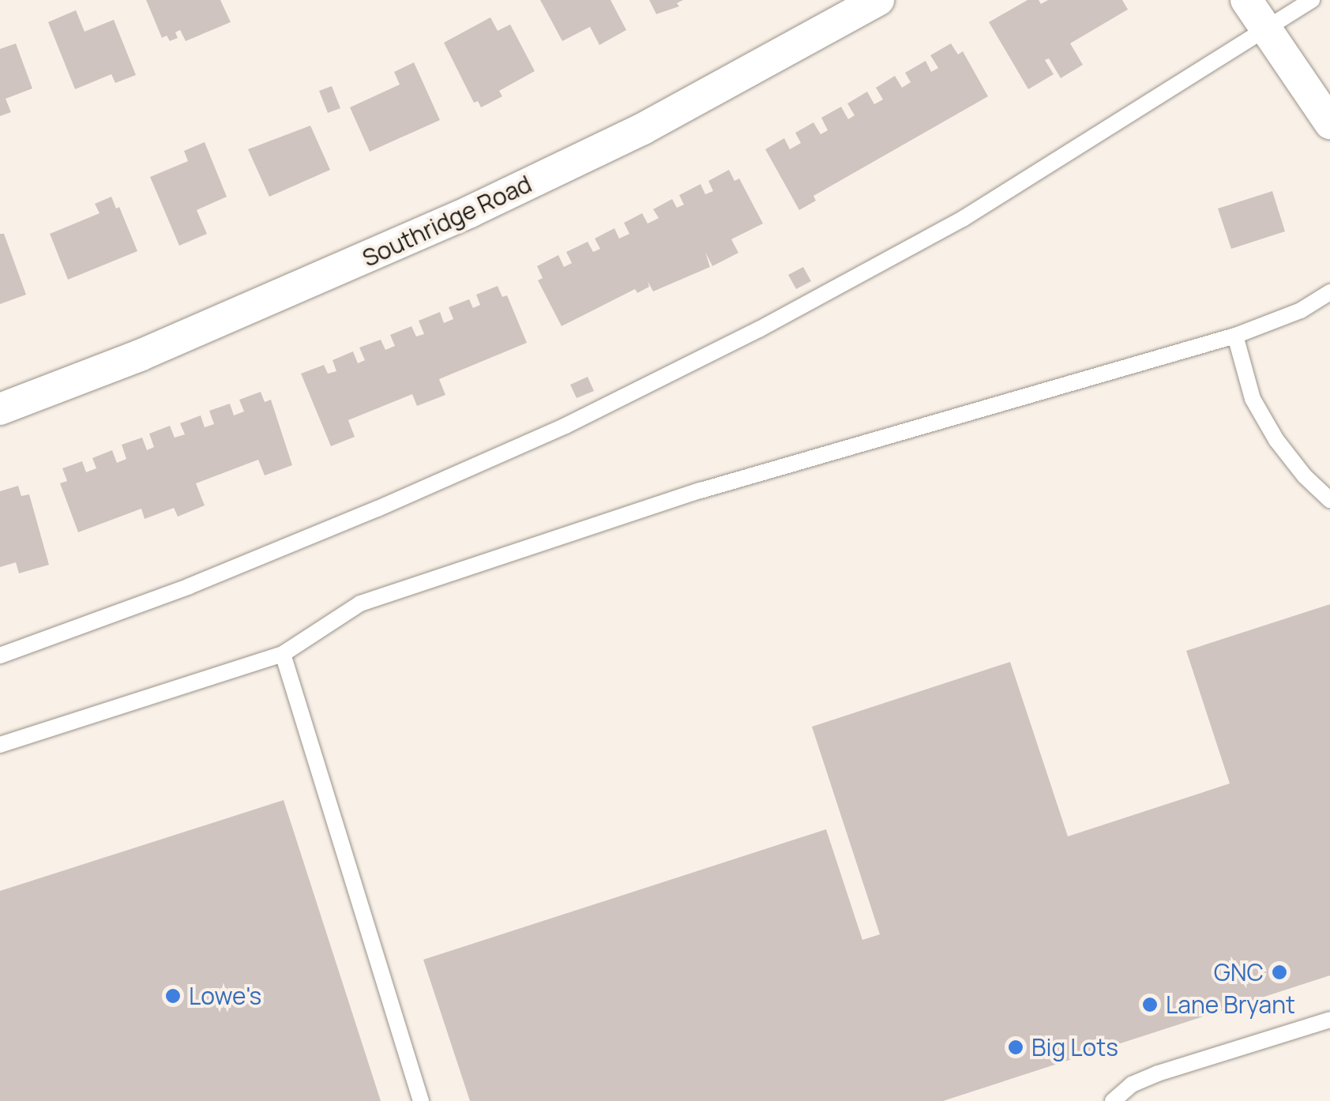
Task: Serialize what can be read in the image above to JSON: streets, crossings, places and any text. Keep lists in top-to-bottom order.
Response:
{
  "streets": {
    "street": ["Southridge Road"]
  },
  "places": [
    "GNC",
    "Lowe's",
    "Lane Bryant",
    "Big Lots"
  ]
}
